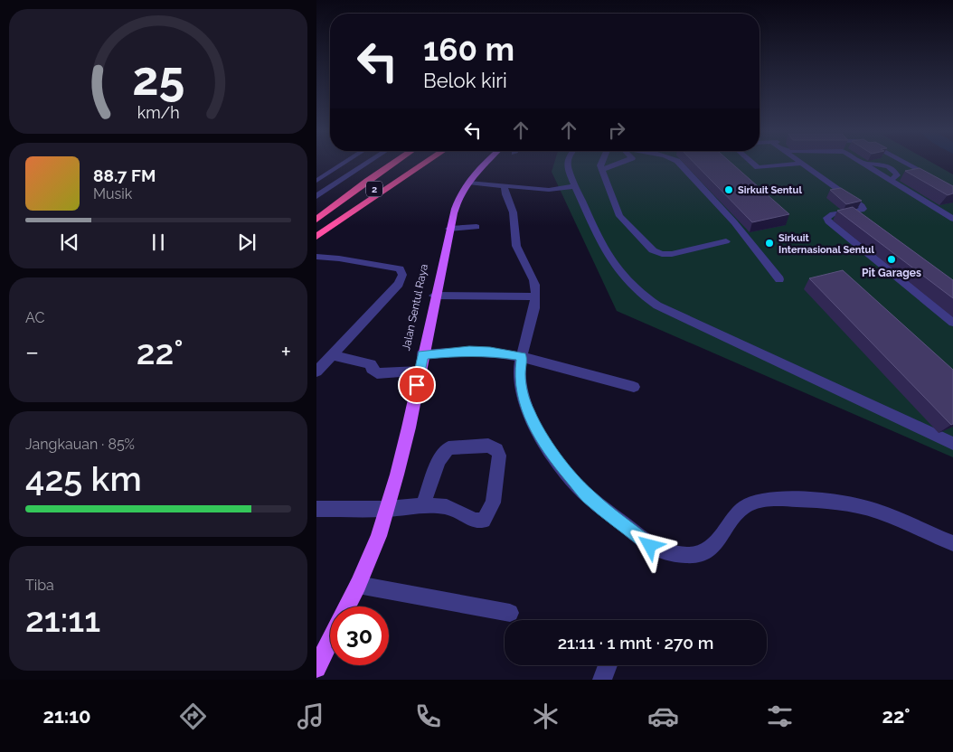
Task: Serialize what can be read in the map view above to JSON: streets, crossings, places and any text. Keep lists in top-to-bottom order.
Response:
{
  "streets": {
    "highway": ["2"],
    "main road": ["Jalan Sentul Raya"]
  },
  "places": ["Sirkuit Sentul", "Sirkuit Internasional Sentul", "Pit Garages"],
  "page": {
    "turn": ["160 m", "Belok kiri"],
    "song": ["88.7 FM", "Musik"],
    "tile": [
      "AC",
      ["Jangkauan · 85%", "425 km"],
      ["Tiba", "21:11"]
    ],
    "heat": ["−", "22°", "+"],
    "limit": "30",
    "trip": "21:11 · 1 mnt · 270 m",
    "tabs": ["21:10", "22°"],
    "gauge": ["25", "km/h"]
  }
}
